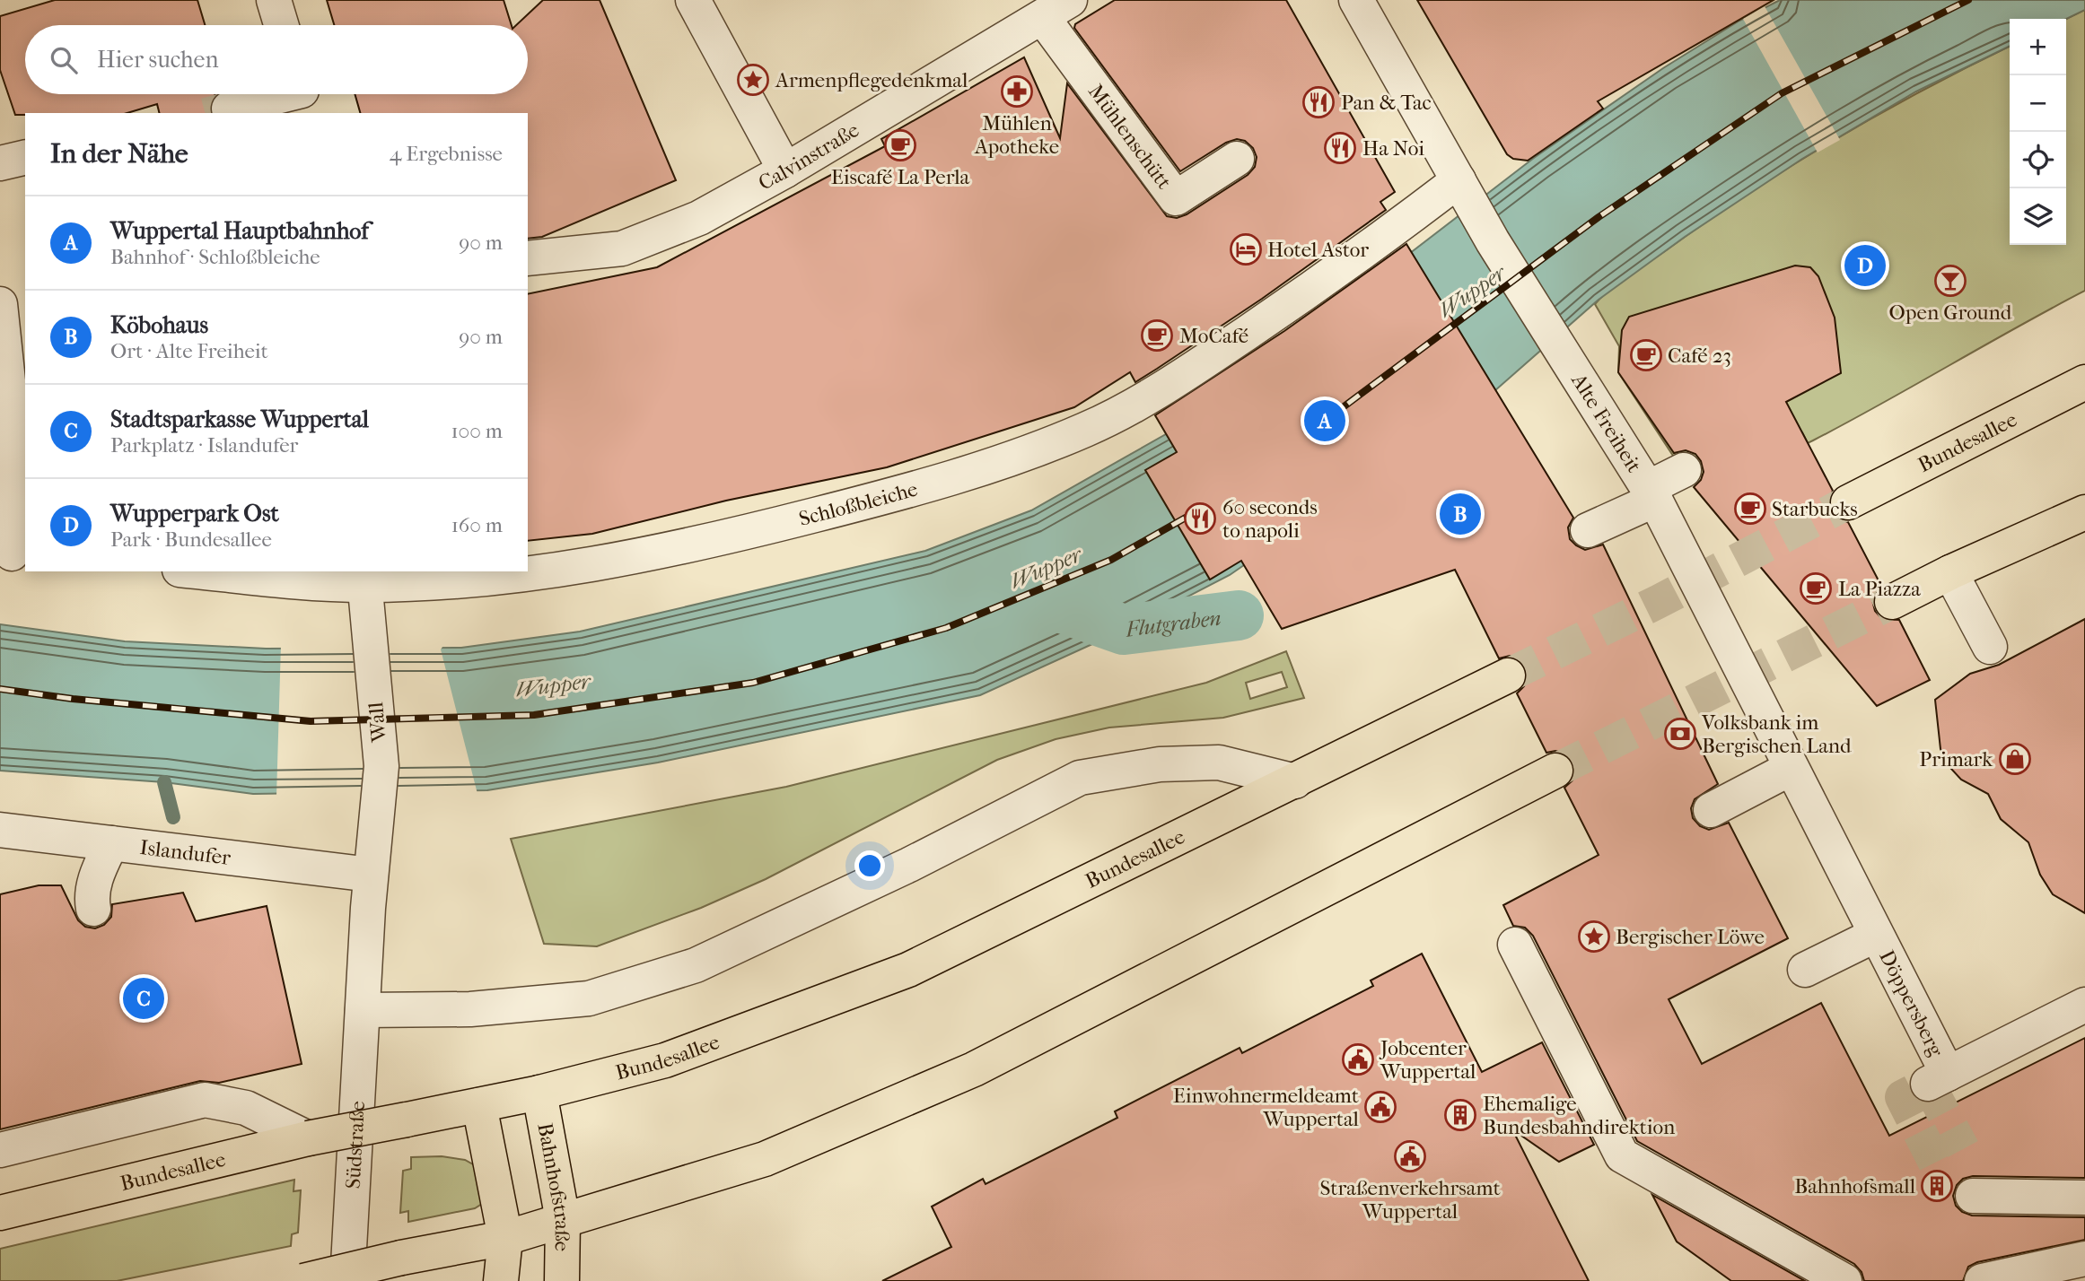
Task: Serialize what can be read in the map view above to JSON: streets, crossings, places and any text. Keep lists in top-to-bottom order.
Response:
{
  "streets": {
    "main road": ["Bundesallee", "Bahnhofstraße"],
    "street": [
      "Mühlenschütt",
      "Calvinstraße",
      "Alte Freiheit",
      "Schloßbleiche",
      "Wall",
      "Islandufer",
      "Döppersberg",
      "Südstraße"
    ]
  },
  "crossings": [
    ["Mühlenschütt", "Calvinstraße"],
    ["Alte Freiheit", "Schloßbleiche"],
    ["Alte Freiheit", "Döppersberg"],
    ["Bundesallee", "Bahnhofstraße"],
    ["Schloßbleiche", "Wall"],
    ["Wall", "Islandufer"]
  ],
  "water": ["Wupper", "Flutgraben"],
  "places": {
    "place": ["Armenpflegedenkmal", "Bergischer Löwe"],
    "pharmacy": ["Mühlen Apotheke"],
    "restaurant": ["Pan & Tac", "Ha Noi", "60 seconds to napoli"],
    "cafe": [
      "Eiscafé La Perla",
      "MoCafé",
      "Café 23",
      "Starbucks",
      "La Piazza"
    ],
    "hotel": ["Hotel Astor"],
    "bar": ["Open Ground"],
    "bank": ["Volksbank im Bergischen Land"],
    "shop": ["Primark"],
    "public building": ["Jobcenter Wuppertal", "Einwohnermeldeamt Wuppertal", "Straßenverkehrsamt Wuppertal"],
    "building": ["Ehemalige Bundesbahndirektion", "Bahnhofsmall"]
  },
  "page": {
    "map_buttons": ["+", "−"],
    "search": "Hier suchen",
    "heading": ["In der Nähe", "4 Ergebnisse"],
    "list": [
      {
        "mark": "A",
        "name": "Wuppertal Hauptbahnhof",
        "note": "Bahnhof · Schloßbleiche",
        "value": "90 m"
      },
      {
        "mark": "B",
        "name": "Köbohaus",
        "note": "Ort · Alte Freiheit",
        "value": "90 m"
      },
      {
        "mark": "C",
        "name": "Stadtsparkasse Wuppertal",
        "note": "Parkplatz · Islandufer",
        "value": "100 m"
      },
      {
        "mark": "D",
        "name": "Wupperpark Ost",
        "note": "Park · Bundesallee",
        "value": "160 m"
      }
    ],
    "pins": [
      "D",
      "A",
      "B",
      "C"
    ]
  }
}
